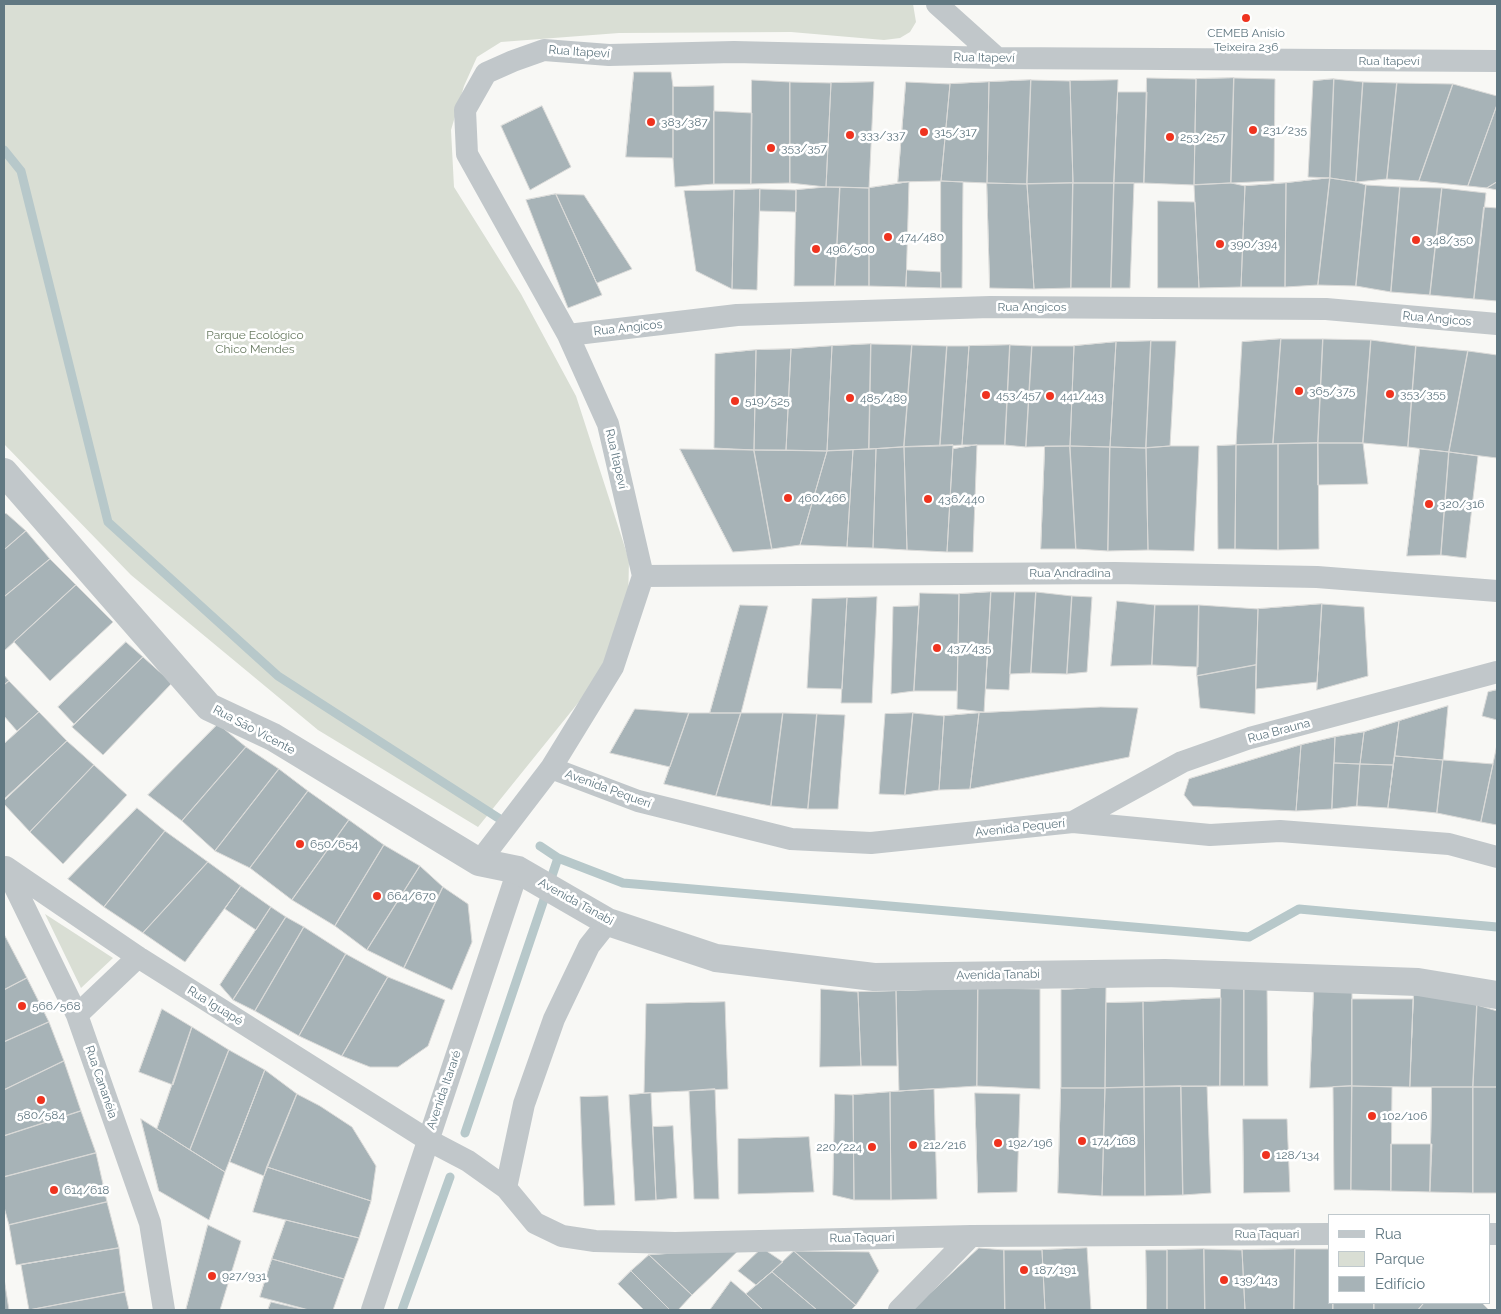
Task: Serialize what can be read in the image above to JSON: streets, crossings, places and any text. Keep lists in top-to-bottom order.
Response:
{
  "streets": {
    "street": [
      "Rua Itapeví",
      "Rua Angicos",
      "Rua Andradina",
      "Rua São Vicente",
      "Rua Brauna",
      "Avenida Pequerí",
      "Avenida Tanabi",
      "Rua Iguapé",
      "Rua Cananéia",
      "Avenida Itararé",
      "Rua Taquari"
    ]
  },
  "crossings": [
    ["Rua Itapeví", "Rua Angicos"],
    ["Rua Itapeví", "Rua Andradina"],
    ["Rua São Vicente", "Avenida Tanabi"],
    ["Rua São Vicente", "Avenida Itararé"],
    ["Rua Brauna", "Avenida Pequerí"],
    ["Avenida Tanabi", "Avenida Itararé"],
    ["Rua Iguapé", "Rua Cananéia"],
    ["Rua Iguapé", "Avenida Itararé"],
    ["Rua Iguapé", "Rua Taquari"],
    ["Avenida Itararé", "Rua Taquari"]
  ],
  "parks": ["Parque Ecológico Chico Mendes"],
  "places": [
    "CEMEB Anísio Teixeira 236",
    "383/387",
    "231/235",
    "315/317",
    "333/337",
    "253/257",
    "353/357",
    "474/480",
    "348/350",
    "390/394",
    "496/500",
    "365/375",
    "353/355",
    "453/457",
    "441/443",
    "485/489",
    "519/525",
    "460/466",
    "436/440",
    "320/316",
    "437/435",
    "650/654",
    "664/670",
    "566/568",
    "580/584",
    "102/106",
    "174/168",
    "192/196",
    "212/216",
    "220/224",
    "128/134",
    "614/618",
    "187/191",
    "927/931",
    "139/143"
  ],
  "legend": ["Rua", "Parque", "Edifício"]
}
